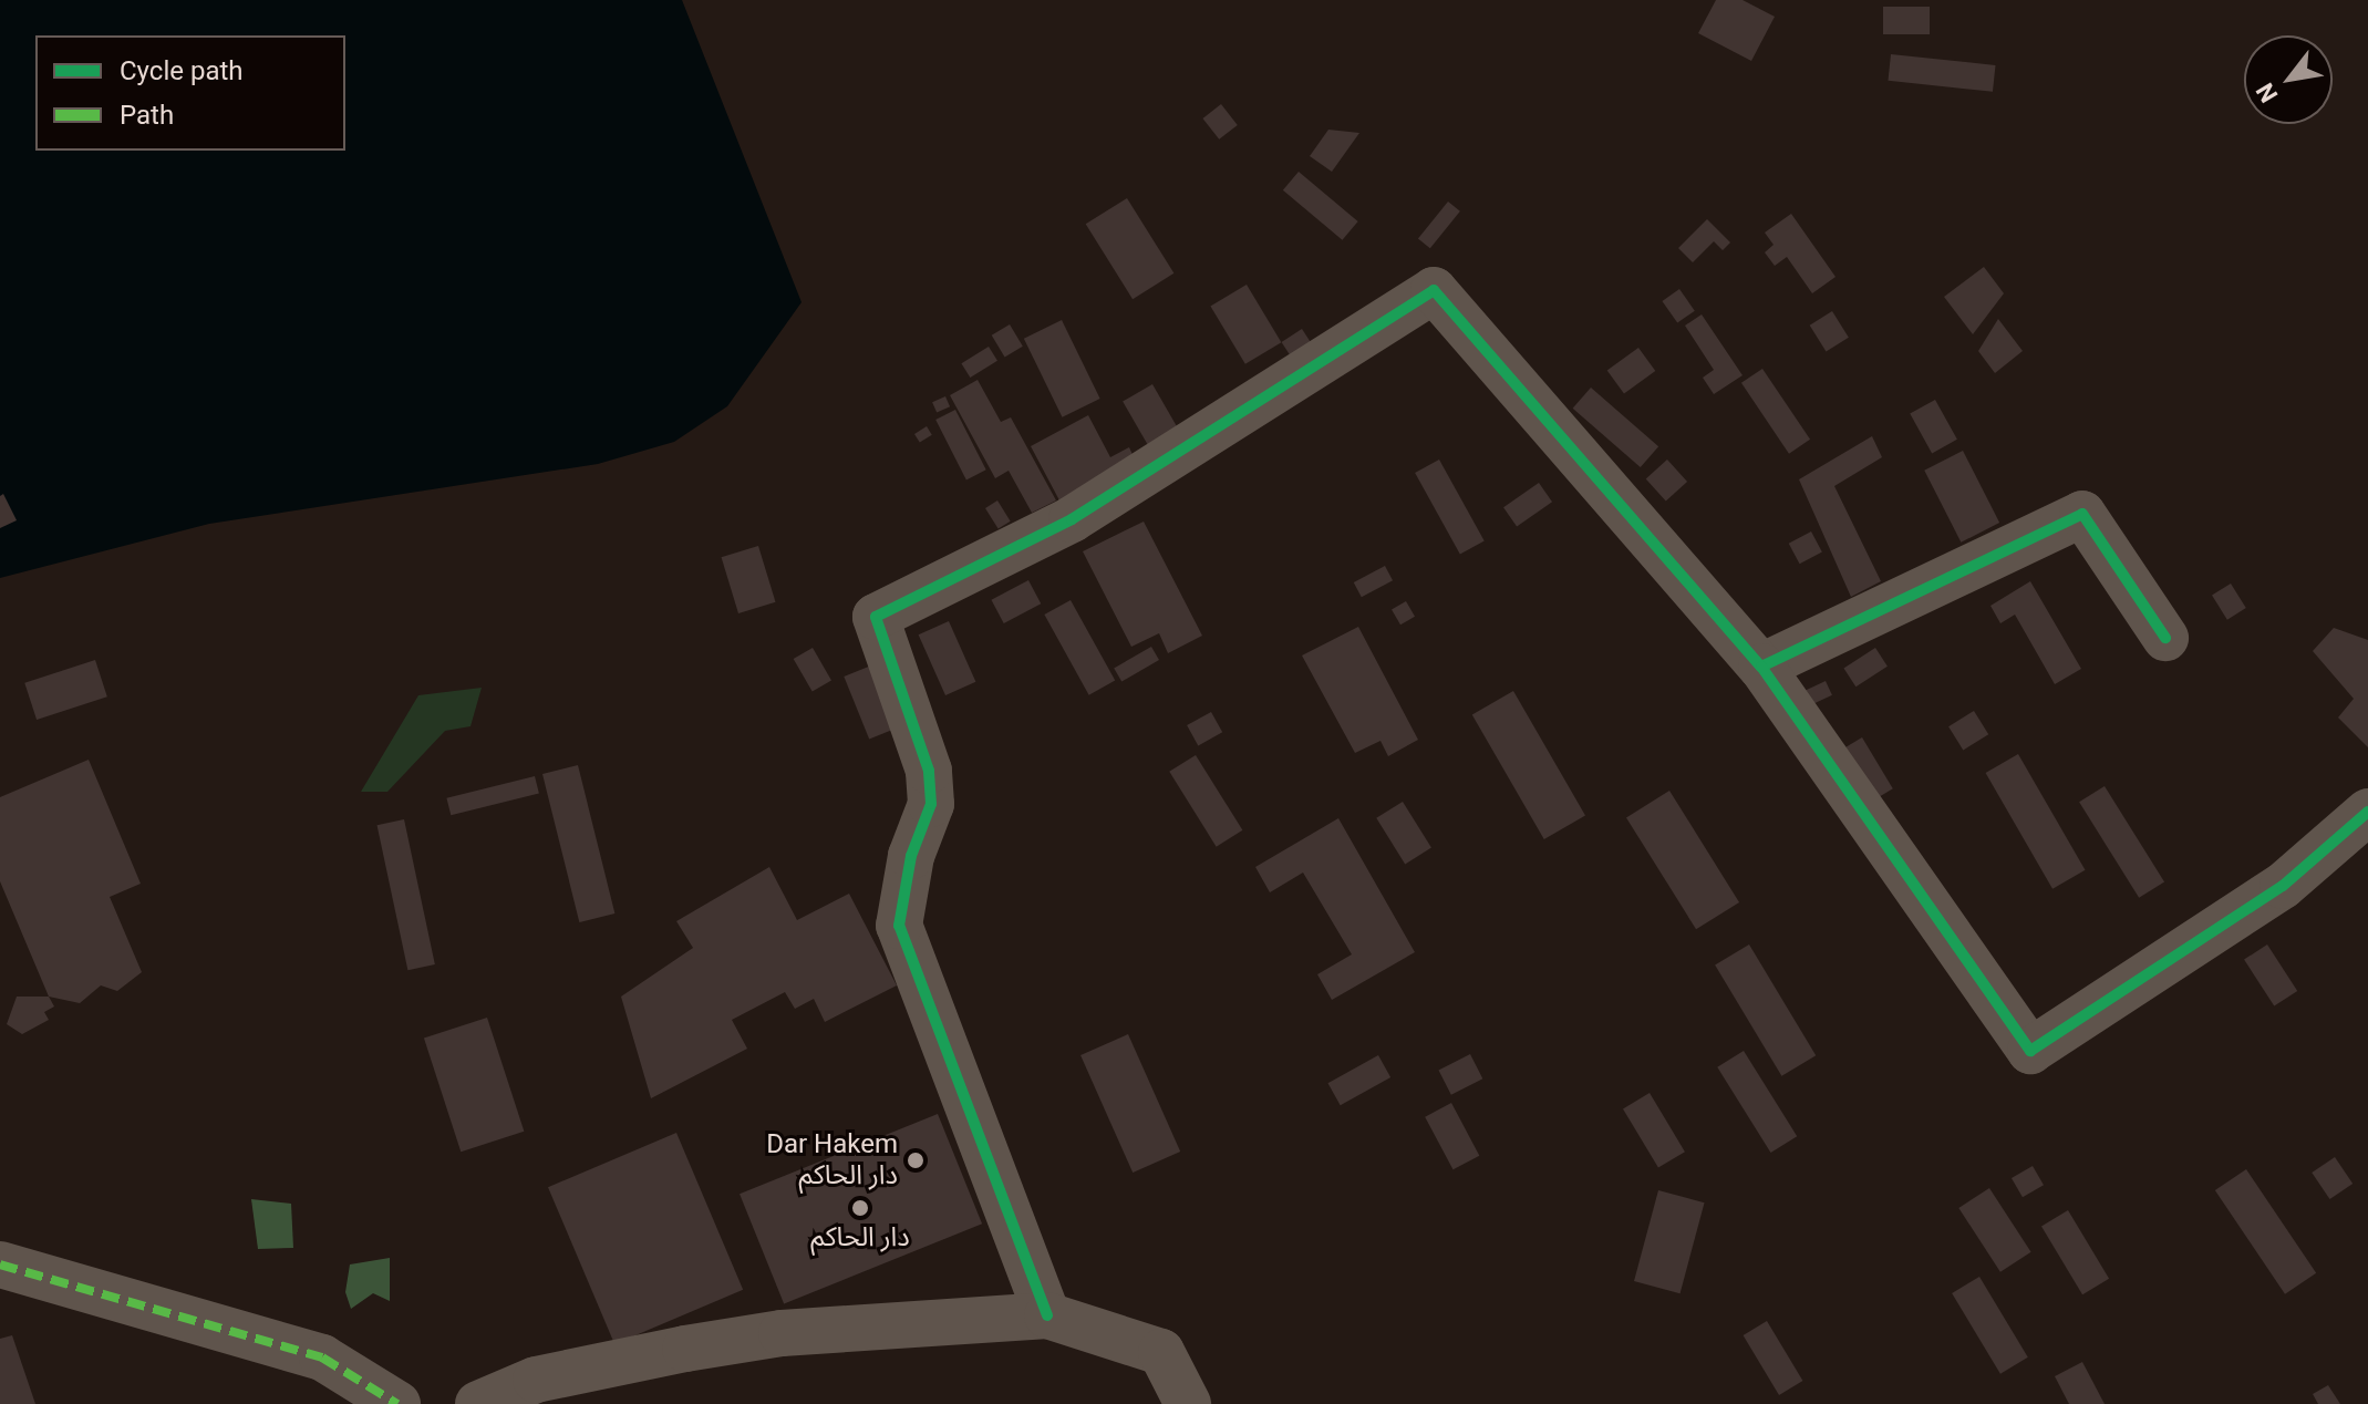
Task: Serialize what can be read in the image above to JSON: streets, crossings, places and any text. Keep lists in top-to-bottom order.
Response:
{
  "places": ["Dar Hakem دار الحاكم", "دار الحاكم"],
  "legend": ["Cycle path", "Path"],
  "north": "bottom left"
}
